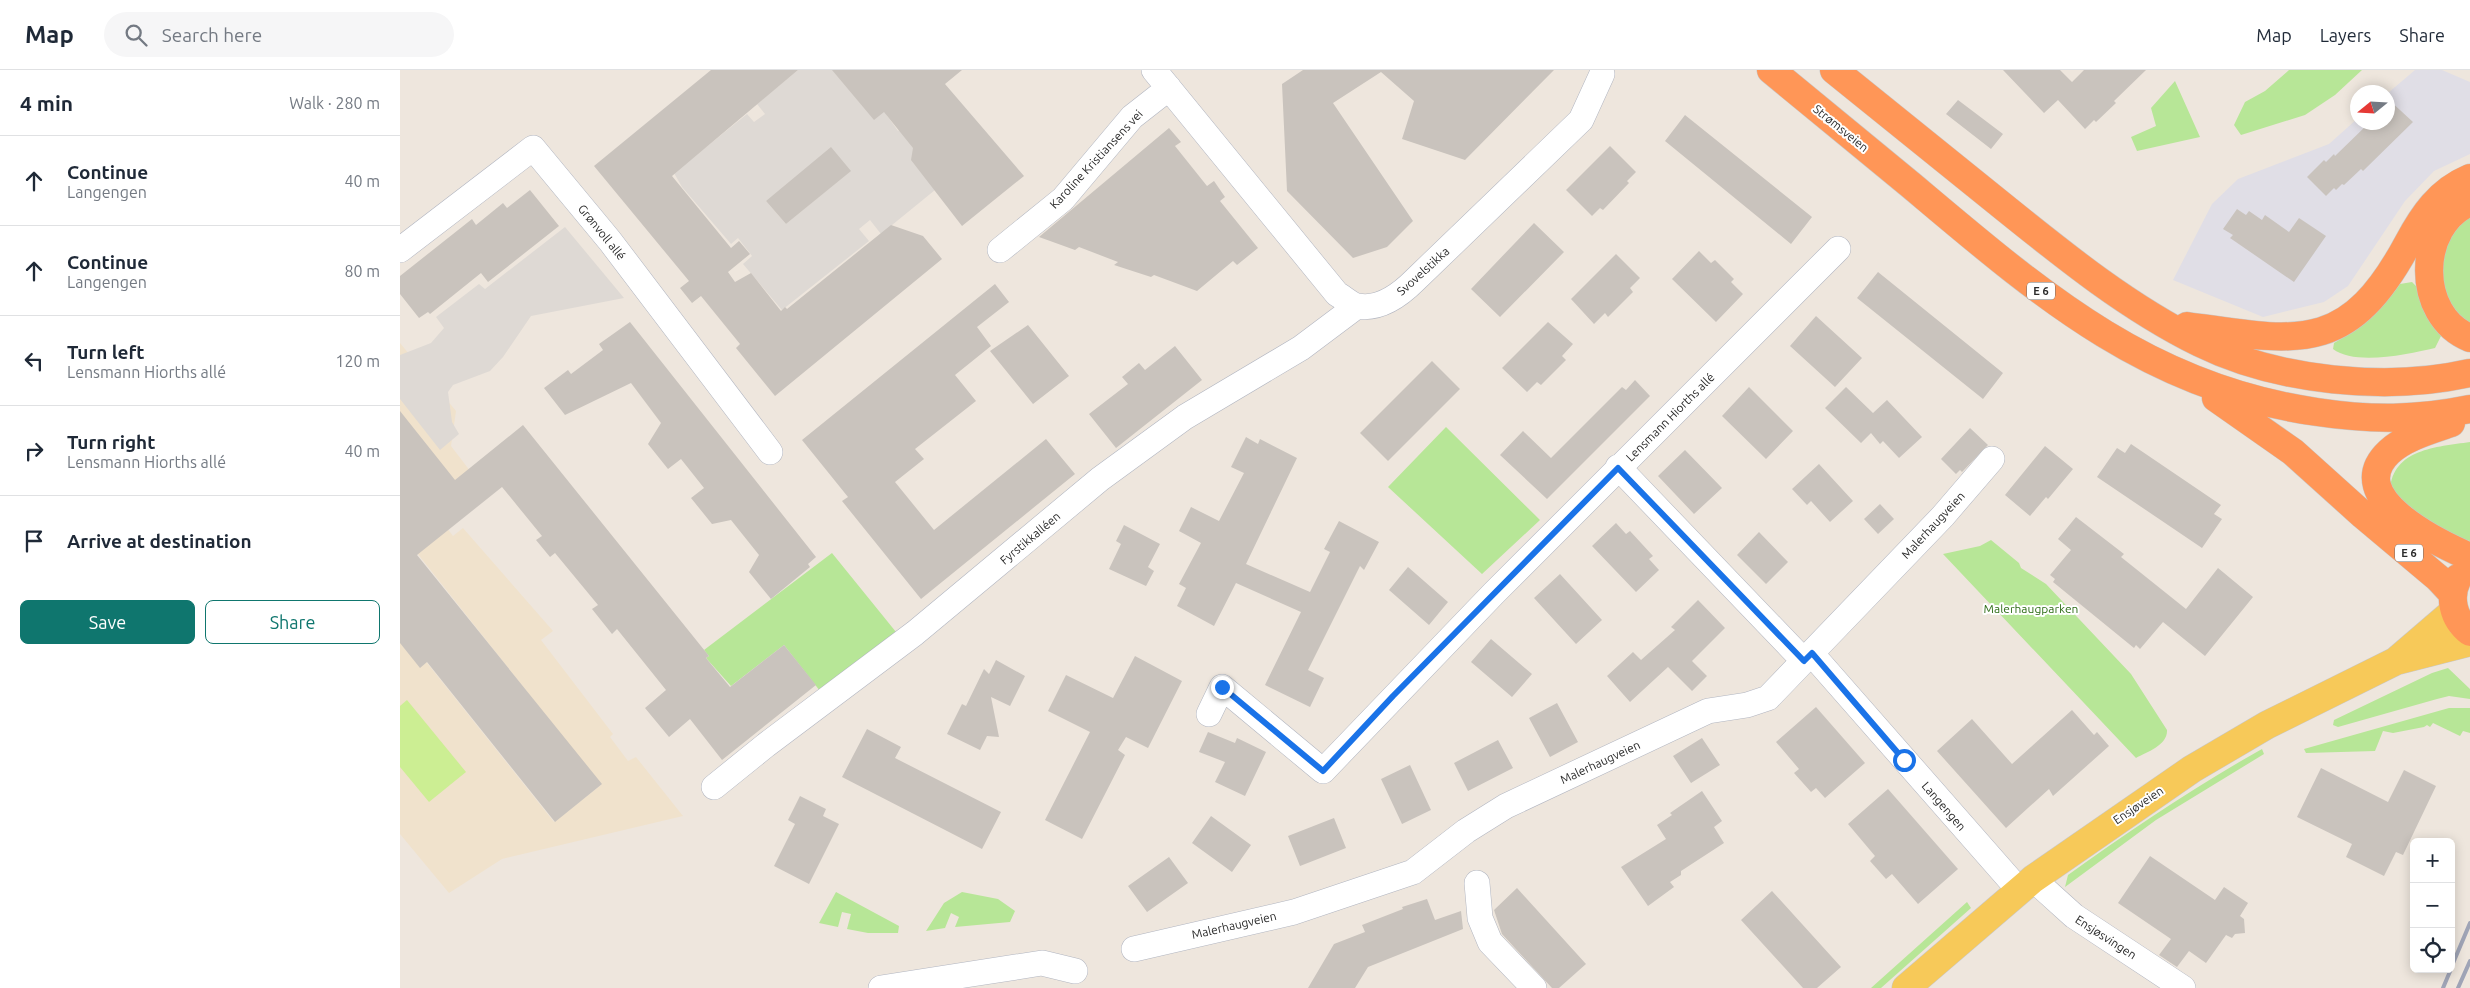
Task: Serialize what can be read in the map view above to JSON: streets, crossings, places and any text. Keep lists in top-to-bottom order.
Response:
{
  "streets": {
    "highway": ["Strømsveien", "E 6"],
    "main road": ["Ensjøveien"],
    "street": [
      "Karoline Kristiansens vei",
      "Grønvoll allé",
      "Svovelstikka",
      "Lensmann Hiorths allé",
      "Malerhaugveien",
      "Fyrstikkalléen",
      "Langengen",
      "Ensjøsvingen"
    ]
  },
  "crossings": [
    ["Strømsveien", "E 6"],
    ["Svovelstikka", "Fyrstikkalléen"],
    ["E 6", "Ensjøveien"],
    ["Lensmann Hiorths allé", "Langengen"],
    ["Malerhaugveien", "Langengen"],
    ["Ensjøveien", "Langengen"],
    ["Ensjøveien", "Ensjøsvingen"],
    ["Langengen", "Ensjøsvingen"]
  ],
  "parks": ["Malerhaugparken"],
  "north": "left",
  "page": {
    "header": "Map",
    "search": "Search here",
    "nav": ["Map", "Layers", "Share"],
    "heading": ["4 min", "Walk · 280 m"],
    "list": [
      ["Continue", "Langengen", "40 m"],
      ["Continue", "Langengen", "80 m"],
      ["Turn left", "Lensmann Hiorths allé", "120 m"],
      ["Turn right", "Lensmann Hiorths allé", "40 m"],
      "Arrive at destination"
    ],
    "buttons": ["Save", "Share"],
    "map_buttons": ["+", "−"]
  }
}
